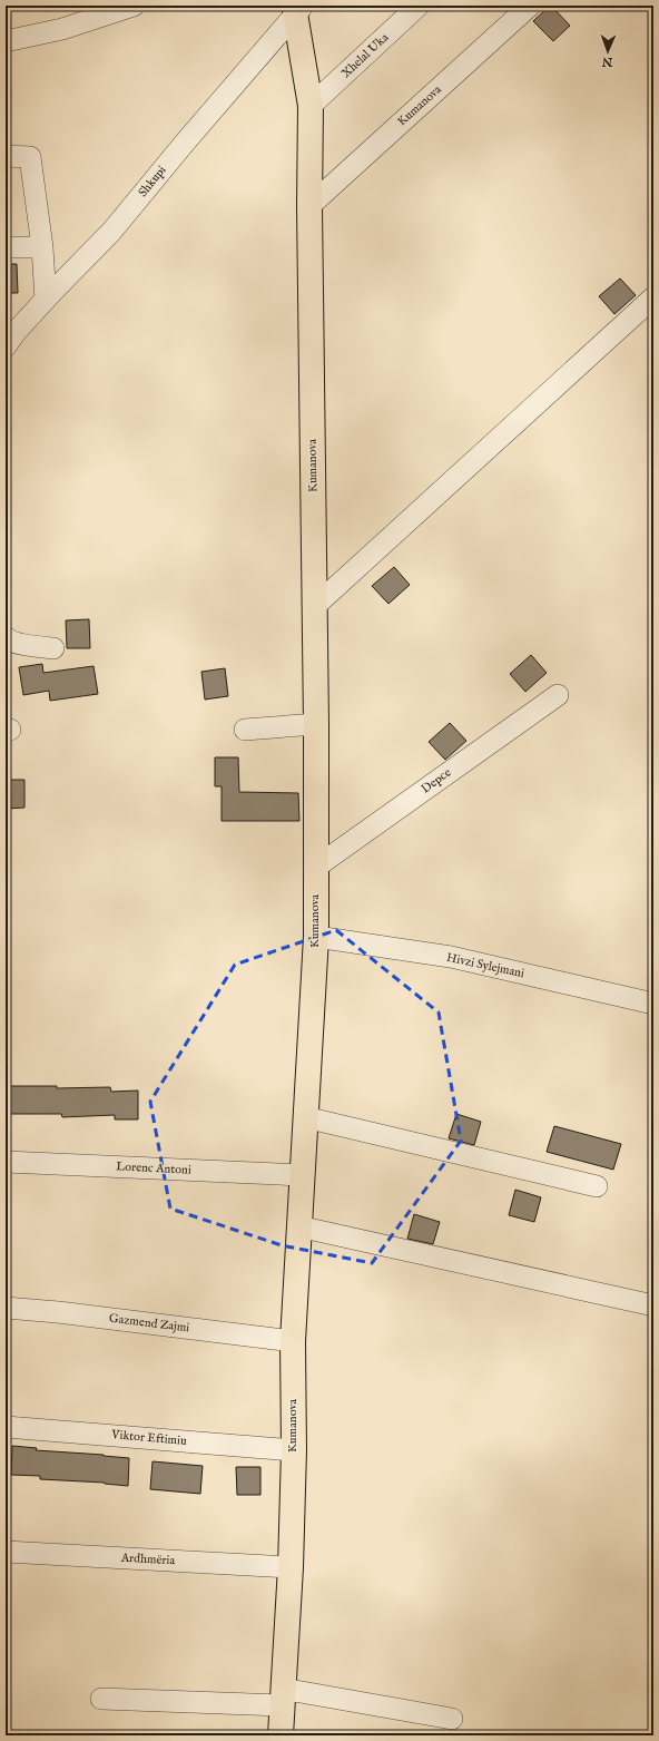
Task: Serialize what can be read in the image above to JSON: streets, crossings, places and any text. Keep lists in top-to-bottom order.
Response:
{
  "streets": {
    "main road": ["Kumanova"],
    "street": [
      "Xhelal Uka",
      "Shkupi",
      "Depce",
      "Hivzi Sylejmani",
      "Lorenc Antoni",
      "Gazmend Zajmi",
      "Viktor Eftimiu",
      "Ardhmëria"
    ]
  },
  "crossings": [
    ["Xhelal Uka", "Kumanova"],
    ["Kumanova", "Shkupi"],
    ["Kumanova", "Depce"],
    ["Kumanova", "Hivzi Sylejmani"],
    ["Kumanova", "Lorenc Antoni"],
    ["Kumanova", "Gazmend Zajmi"],
    ["Kumanova", "Viktor Eftimiu"],
    ["Kumanova", "Ardhmëria"]
  ],
  "north": "bottom"
}
